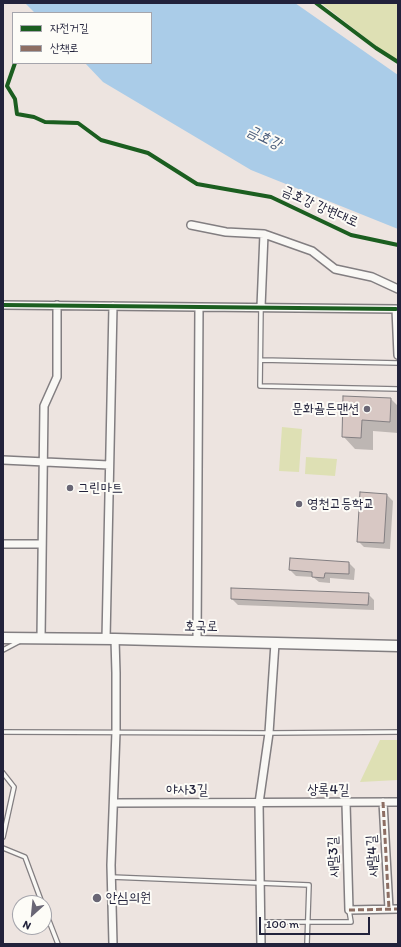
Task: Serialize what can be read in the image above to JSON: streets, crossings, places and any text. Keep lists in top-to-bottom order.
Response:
{
  "streets": {
    "main road": ["호국로"],
    "street": [
      "야사3길",
      "상록4길",
      "새말4길",
      "새말3길"
    ],
    "cycle path": ["금호강 강변대로"]
  },
  "crossings": [
    ["야사3길", "상록4길"],
    ["상록4길", "새말4길"],
    ["상록4길", "새말3길"]
  ],
  "water": ["금호강"],
  "places": [
    "문화골든맨션",
    "그린마트",
    "영천고등학교",
    "안심의원"
  ],
  "legend": ["자전거길", "산책로"],
  "scale_bar": "100 m",
  "north": "bottom left"
}
